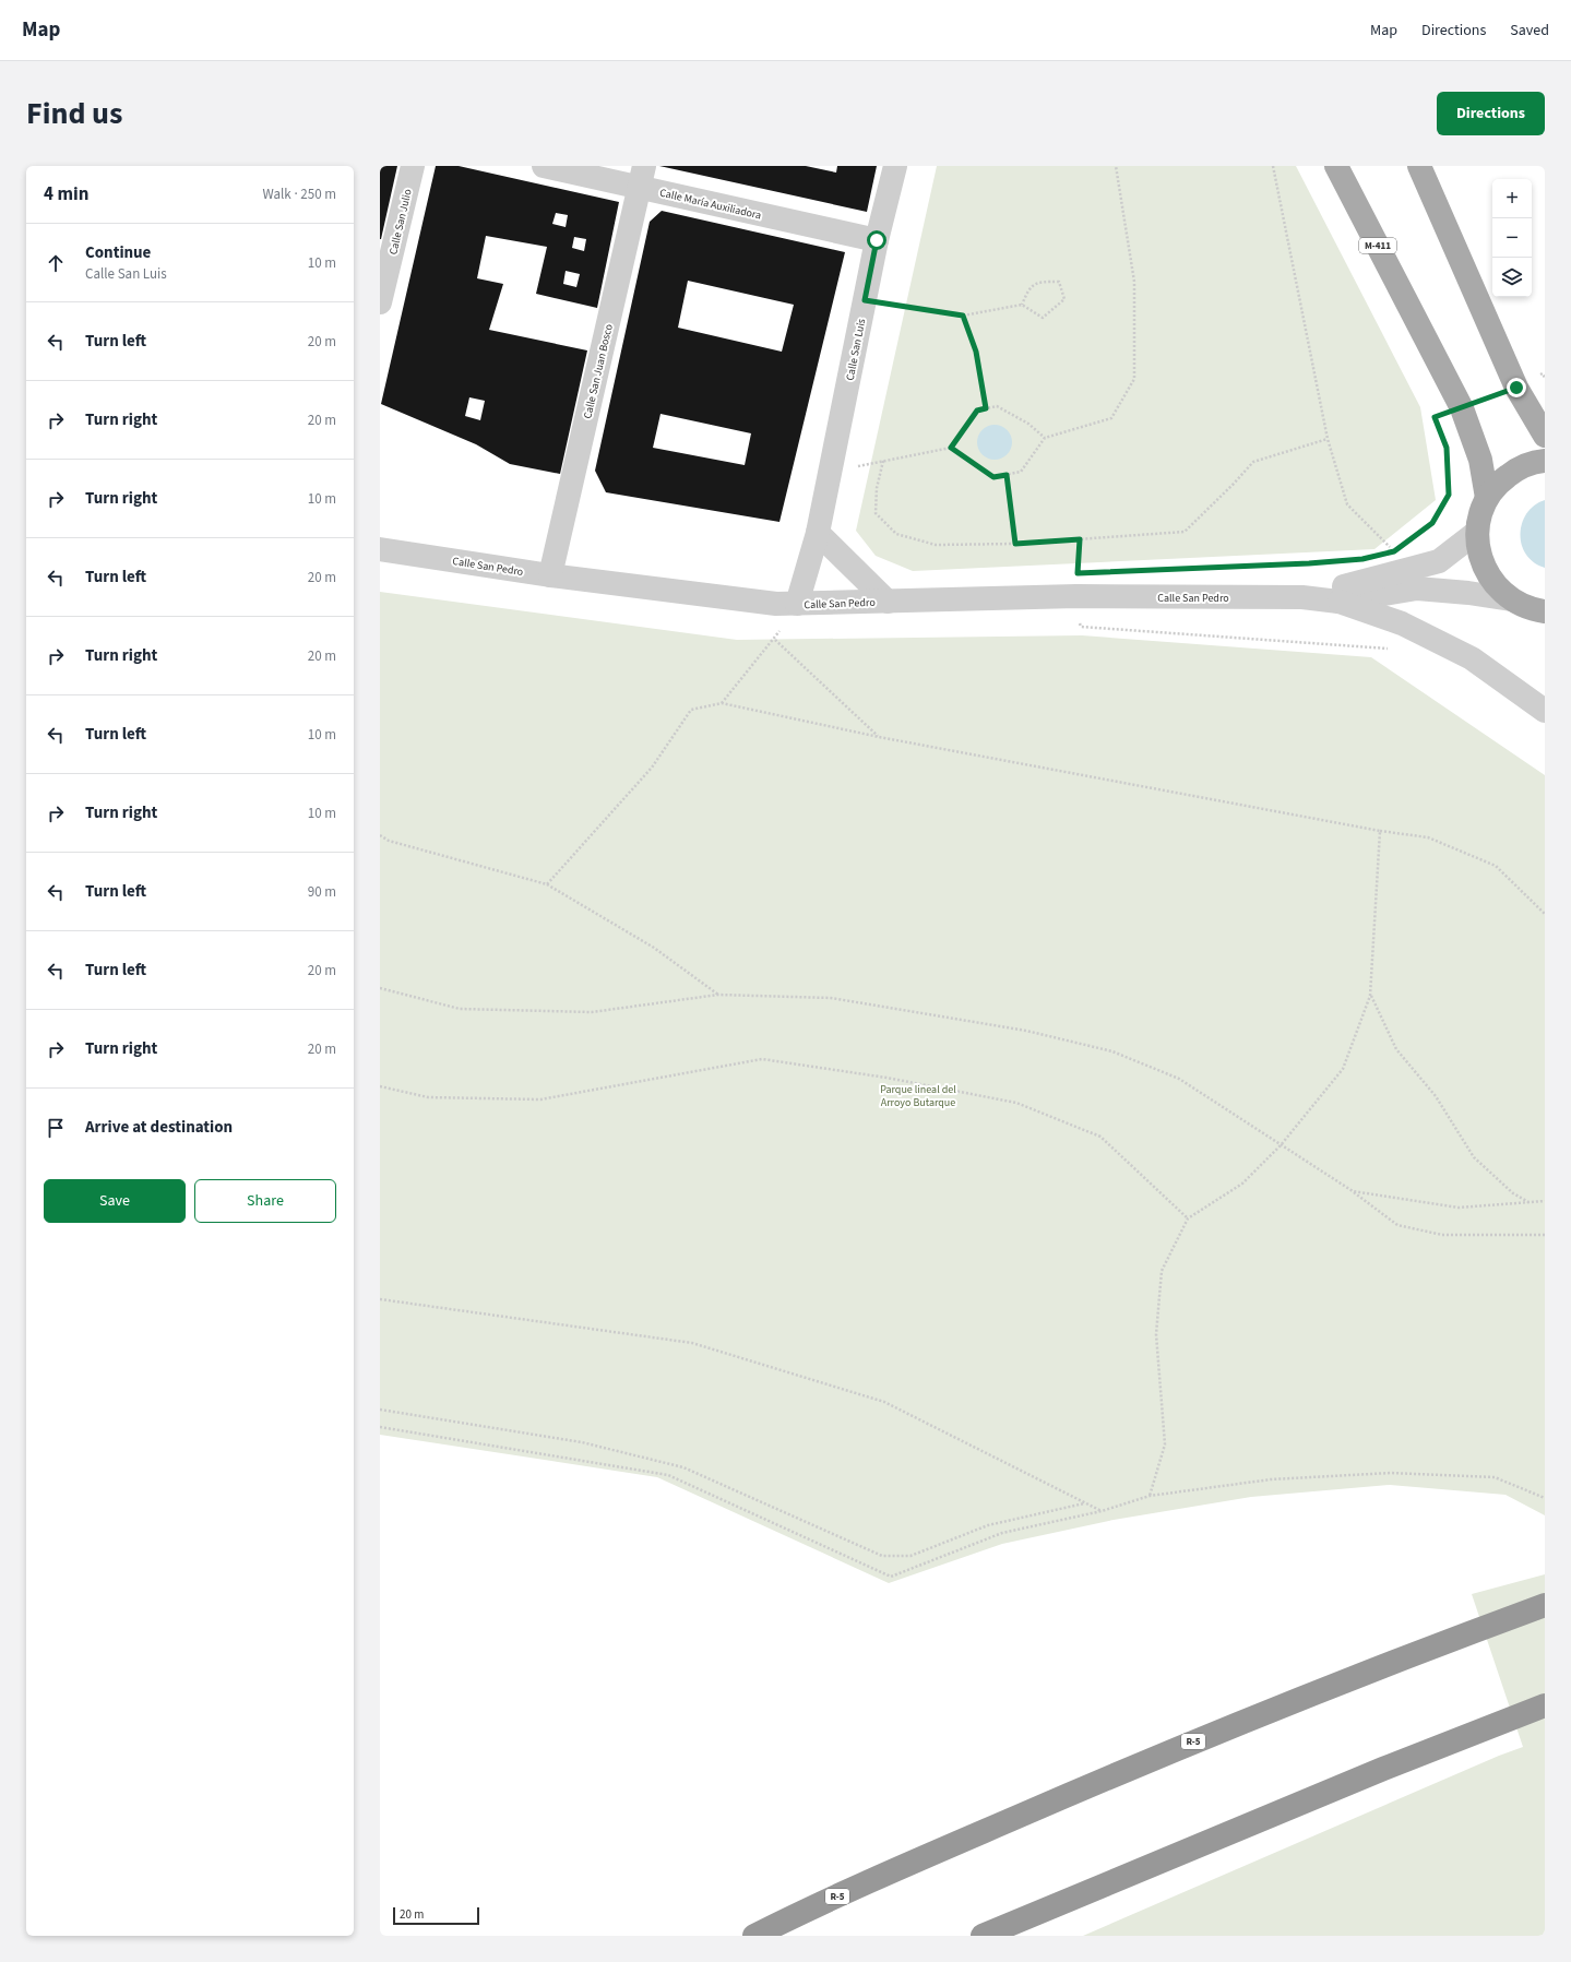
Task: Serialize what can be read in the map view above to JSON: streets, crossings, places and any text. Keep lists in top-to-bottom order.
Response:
{
  "streets": {
    "highway": ["R-5"],
    "main road": ["M-411"],
    "street": [
      "Calle María Auxiliadora",
      "Calle San Julio",
      "Calle San Luis",
      "Calle San Juan Bosco",
      "Calle San Pedro"
    ]
  },
  "crossings": [
    ["Calle María Auxiliadora", "Calle San Luis"],
    ["Calle María Auxiliadora", "Calle San Juan Bosco"],
    ["M-411", "Calle San Pedro"],
    ["Calle San Luis", "Calle San Pedro"],
    ["Calle San Juan Bosco", "Calle San Pedro"]
  ],
  "parks": ["Parque lineal del Arroyo Butarque"],
  "scale_bar": "20 m",
  "page": {
    "header": "Map",
    "nav": ["Map", "Directions", "Saved"],
    "title": "Find us",
    "buttons": [
      "Directions",
      ["Save", "Share"]
    ],
    "heading": ["4 min", "Walk · 250 m"],
    "map_buttons": ["+", "−"],
    "list": [
      ["Continue", "Calle San Luis", "10 m"],
      ["Turn left", "20 m"],
      ["Turn right", "20 m"],
      ["Turn right", "10 m"],
      ["Turn left", "20 m"],
      ["Turn right", "20 m"],
      ["Turn left", "10 m"],
      ["Turn right", "10 m"],
      ["Turn left", "90 m"],
      ["Turn left", "20 m"],
      ["Turn right", "20 m"],
      "Arrive at destination"
    ],
    "scale": "20 m"
  }
}
